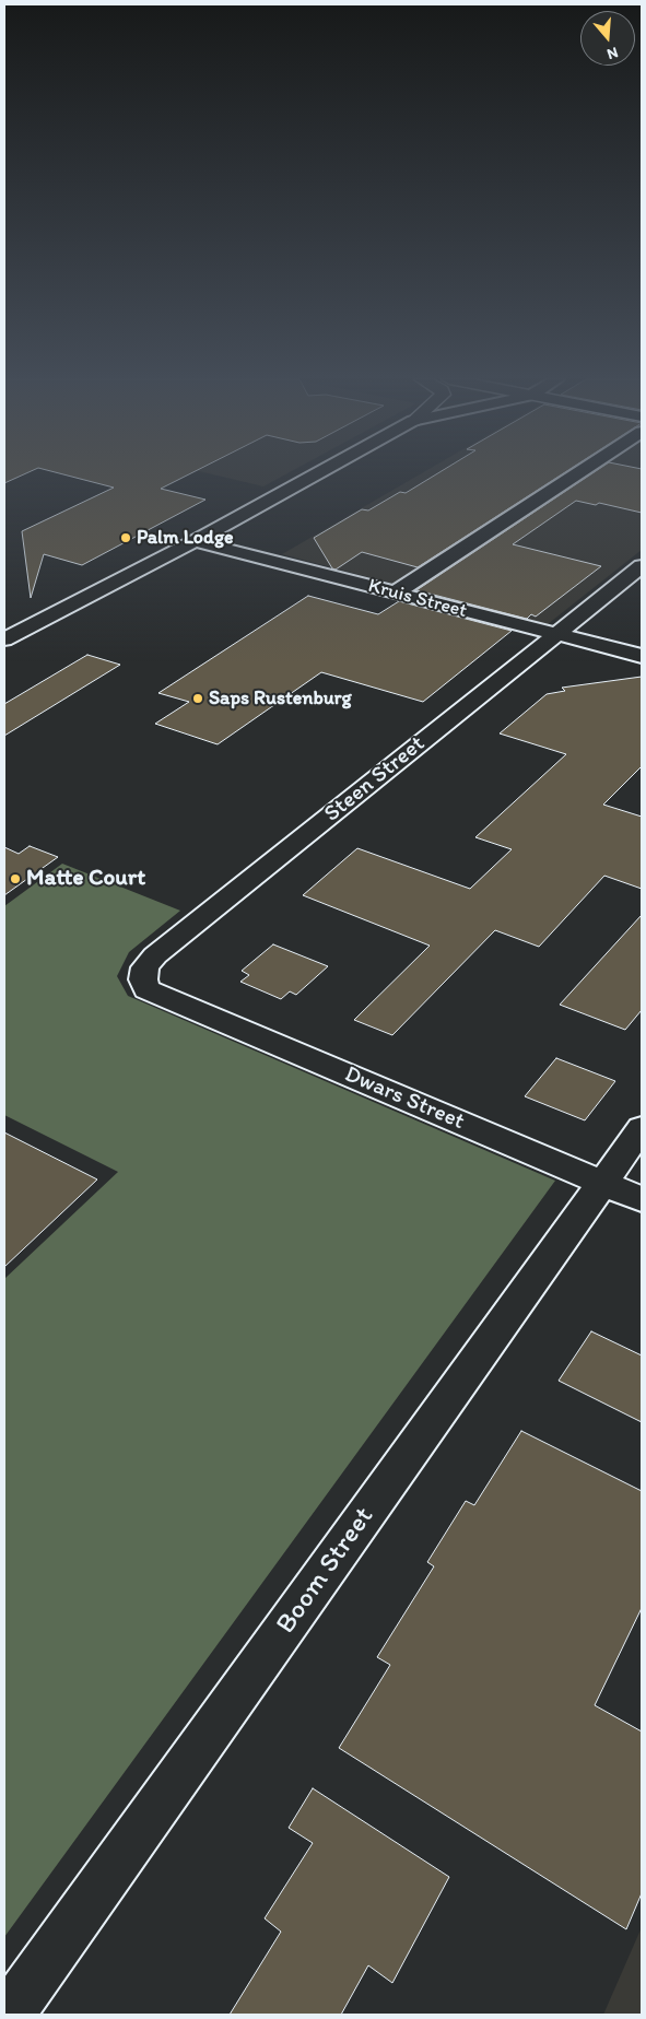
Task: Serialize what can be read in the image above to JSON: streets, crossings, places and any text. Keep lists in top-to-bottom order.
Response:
{
  "streets": {
    "street": [
      "Kruis Street",
      "Steen Street",
      "Dwars Street",
      "Boom Street"
    ]
  },
  "crossings": [
    ["Kruis Street", "Steen Street"],
    ["Steen Street", "Dwars Street"],
    ["Dwars Street", "Boom Street"]
  ],
  "places": ["Palm Lodge", "Saps Rustenburg", "Matte Court"],
  "north": "bottom"
}
